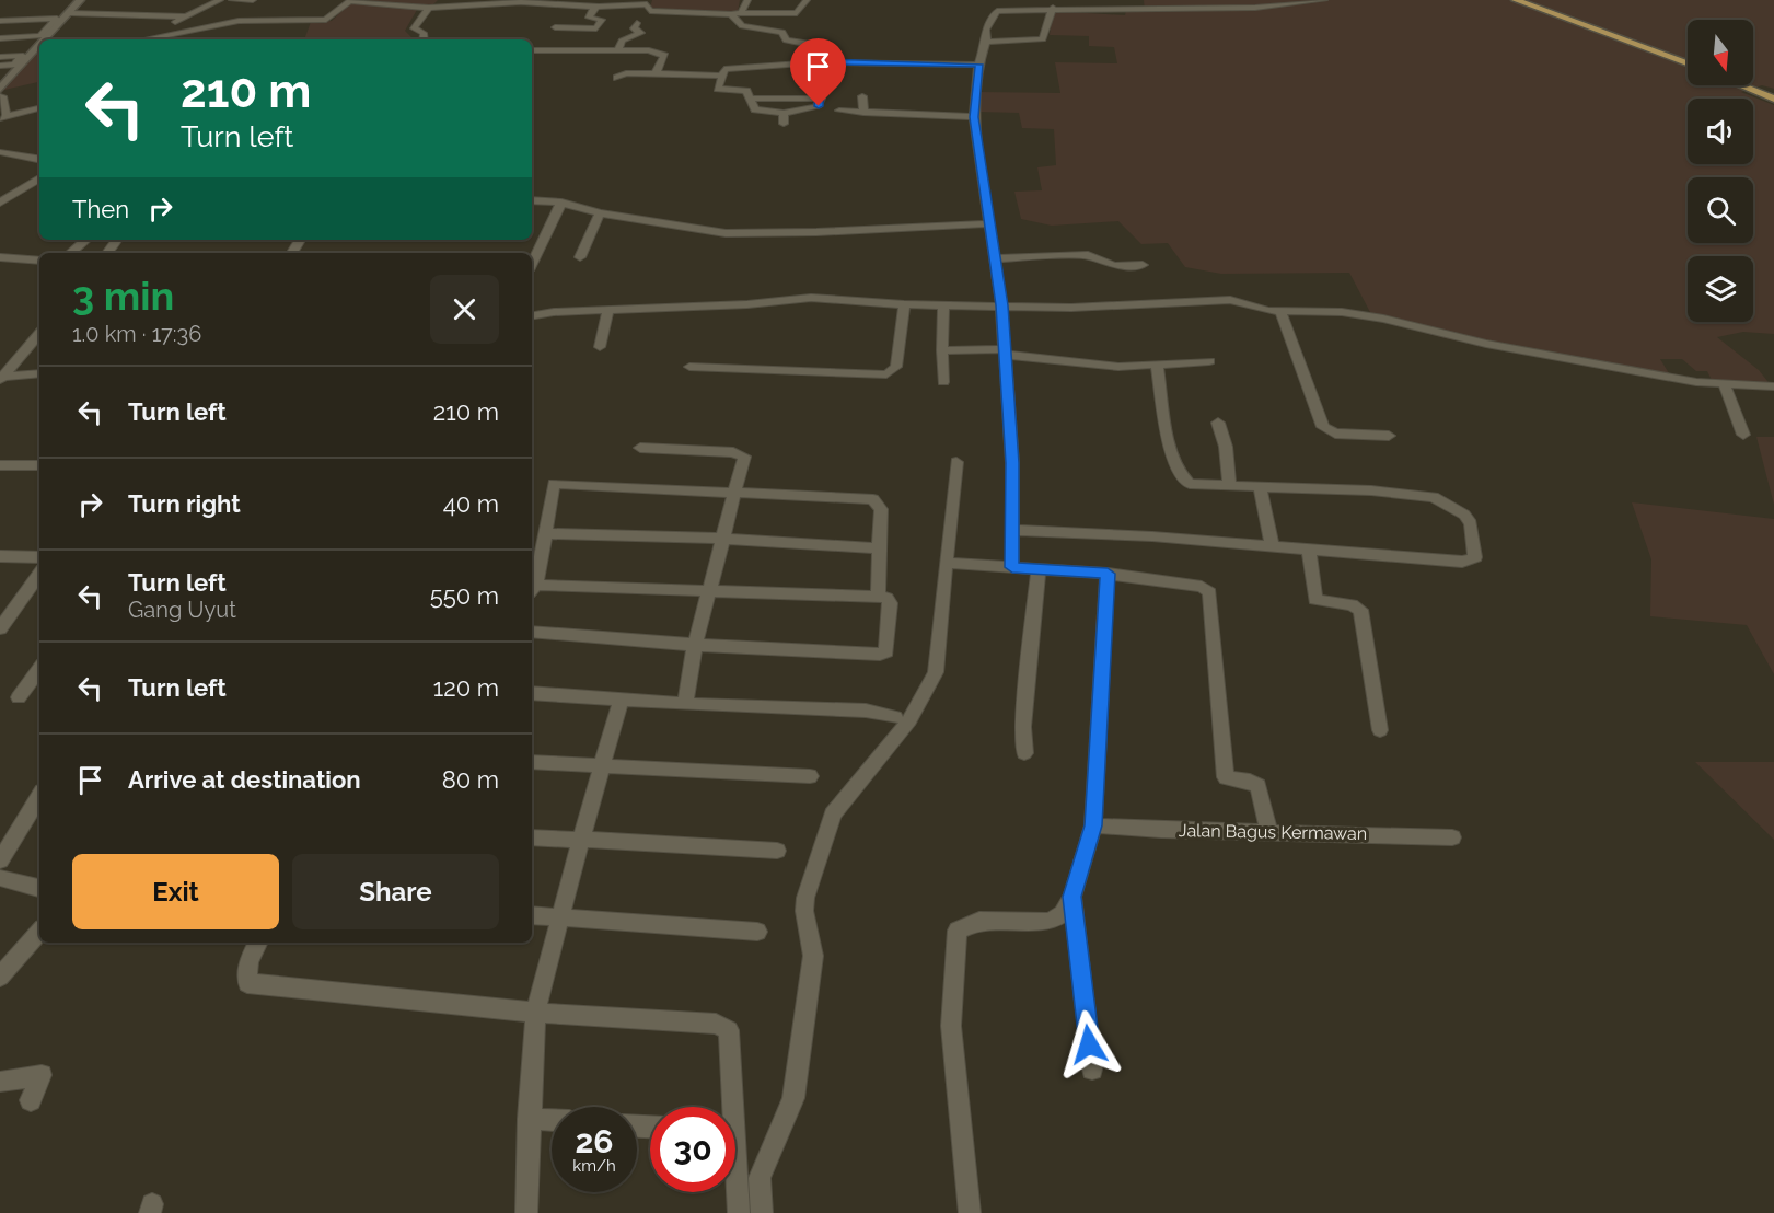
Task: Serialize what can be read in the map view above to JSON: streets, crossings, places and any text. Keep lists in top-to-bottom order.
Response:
{
  "streets": {
    "street": ["Jalan Bagus Kermawan"]
  },
  "north": "bottom",
  "page": {
    "turn": ["210 m", "Turn left"],
    "then": "Then",
    "heading": ["3 min", "1.0 km · 17:36"],
    "list": [
      {
        "name": "Turn left",
        "value": "210 m"
      },
      {
        "name": "Turn right",
        "value": "40 m"
      },
      {
        "name": "Turn left",
        "note": "Gang Uyut",
        "value": "550 m"
      },
      {
        "name": "Turn left",
        "value": "120 m"
      },
      {
        "name": "Arrive at destination",
        "value": "80 m"
      }
    ],
    "buttons": ["Exit", "Share"],
    "speed": "26 km/h",
    "limit": "30"
  }
}
